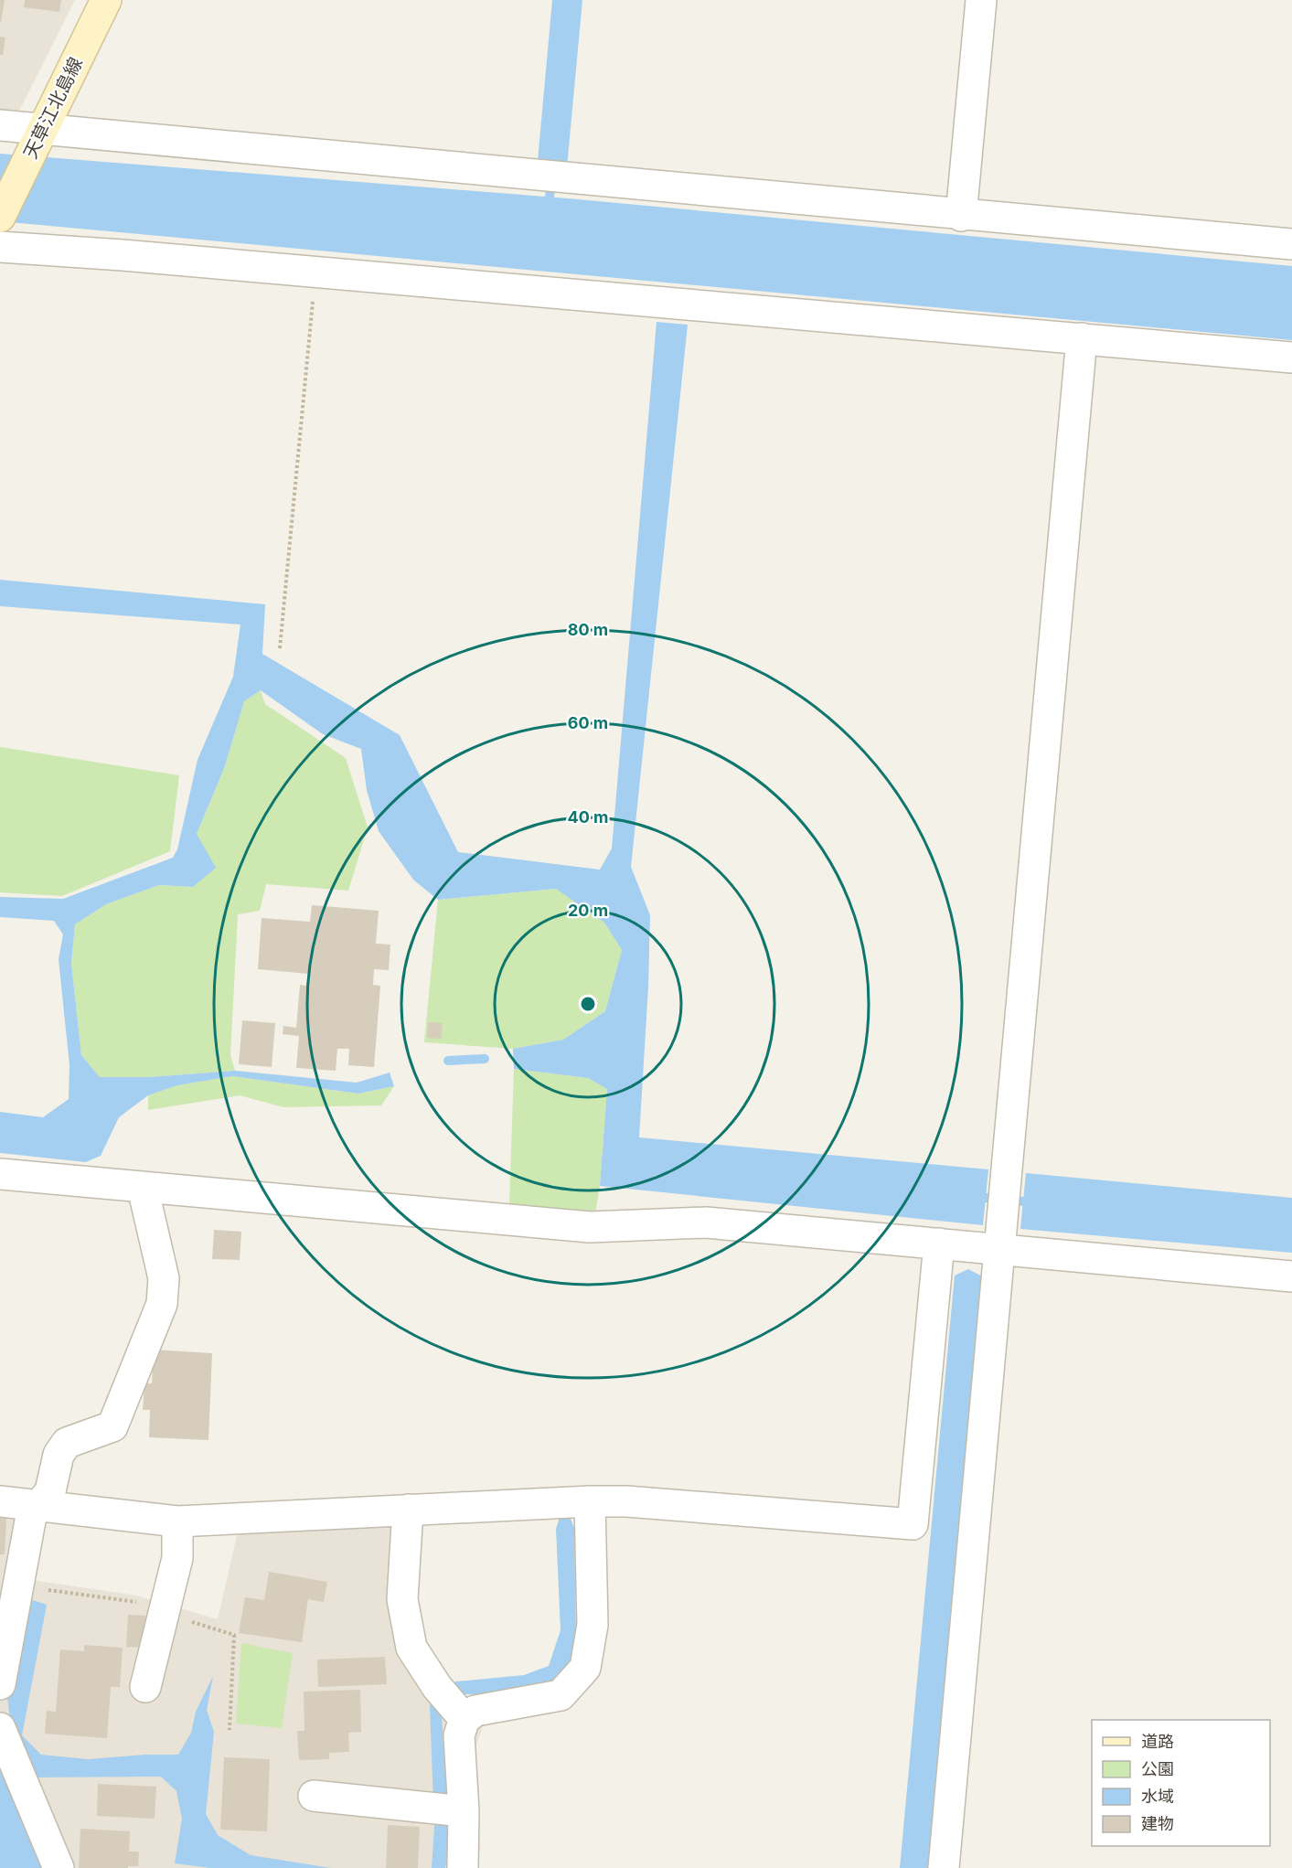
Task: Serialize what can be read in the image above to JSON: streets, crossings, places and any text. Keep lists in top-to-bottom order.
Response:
{
  "streets": {
    "street": ["天草江北島線"]
  },
  "legend": [
    "道路",
    "公園",
    "水域",
    "建物"
  ],
  "rings": [
    "80 m",
    "60 m",
    "40 m",
    "20 m"
  ]
}
